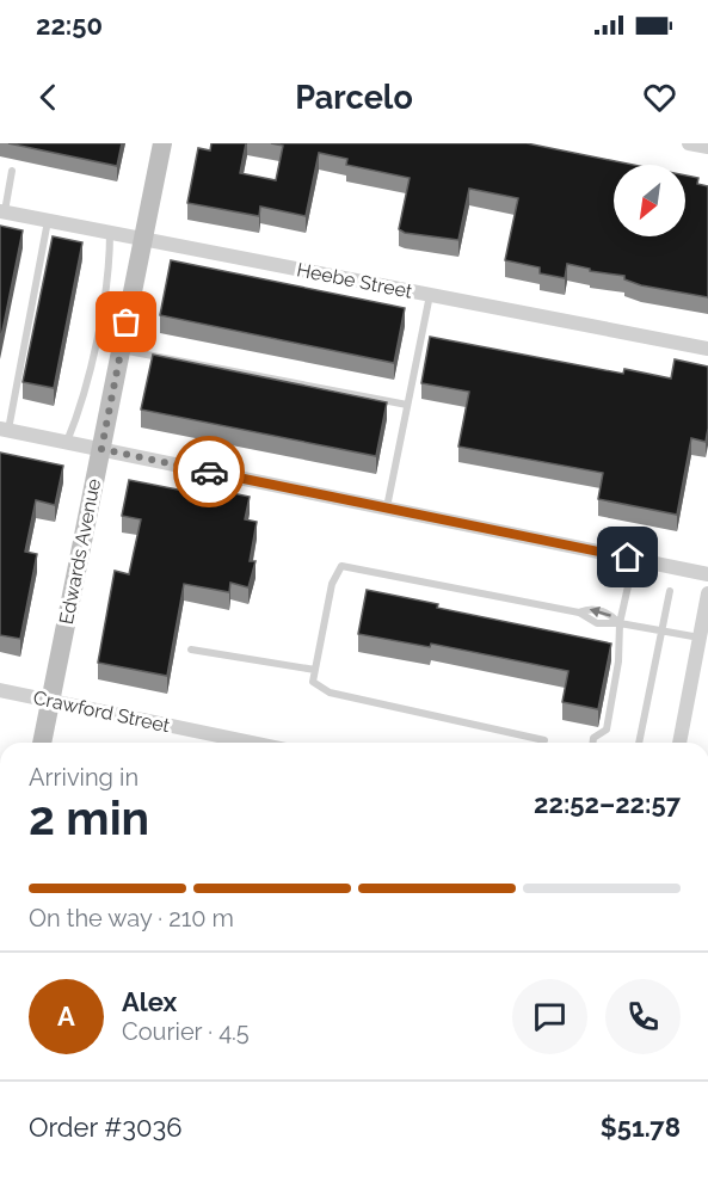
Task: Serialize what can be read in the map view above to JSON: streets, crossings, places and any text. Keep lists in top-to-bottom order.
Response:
{
  "streets": {
    "street": ["Heebe Street", "Edwards Avenue", "Crawford Street"]
  },
  "crossings": [
    ["Heebe Street", "Edwards Avenue"],
    ["Edwards Avenue", "Crawford Street"]
  ],
  "north": "bottom left",
  "page": {
    "status": "22:50",
    "header": "Parcelo",
    "heading": ["2 min", "Arriving in", "22:52–22:57"],
    "panel": [
      "Alex",
      "Courier · 4.5",
      "Order #3036",
      "$51.78"
    ],
    "bar": "On the way · 210 m",
    "round": "A"
  }
}
